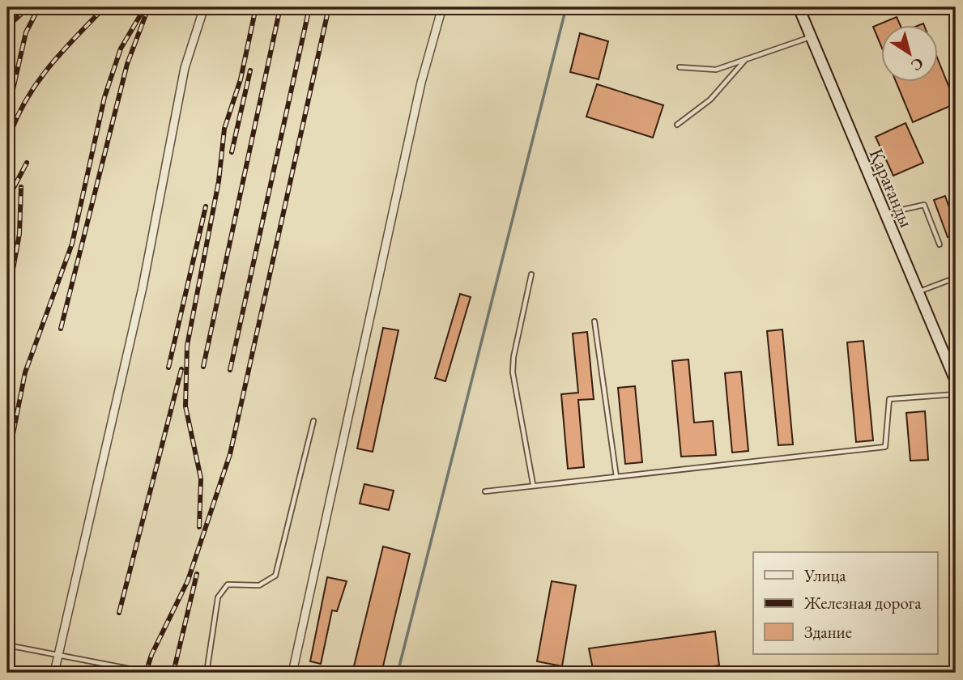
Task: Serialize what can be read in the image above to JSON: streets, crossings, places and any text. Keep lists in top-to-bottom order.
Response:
{
  "streets": {
    "main road": ["Қарағанды"]
  },
  "legend": ["Улица", "Железная дорога", "Здание"],
  "north": "bottom right"
}
